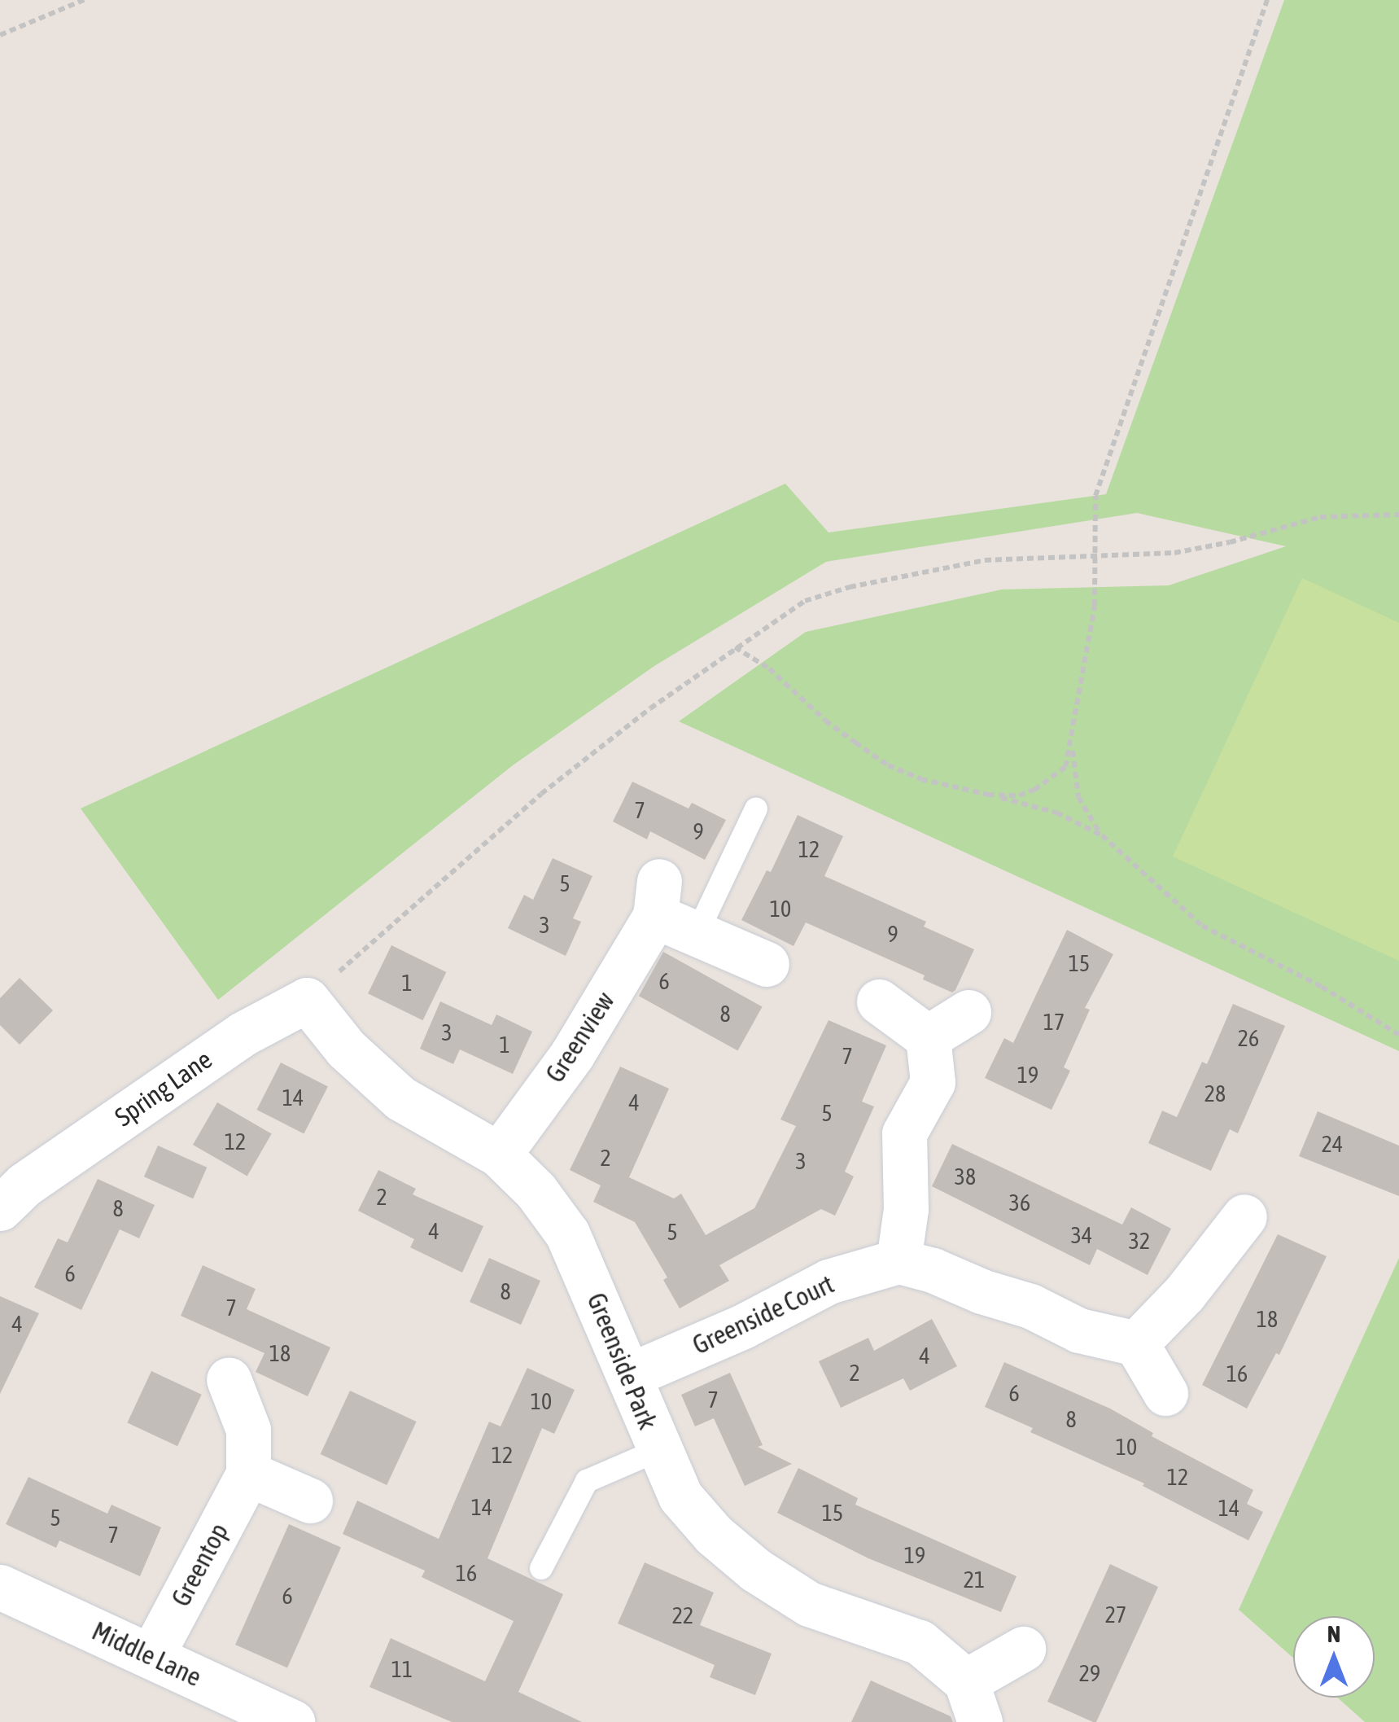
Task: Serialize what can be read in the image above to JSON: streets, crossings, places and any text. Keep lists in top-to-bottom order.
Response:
{
  "streets": {
    "street": [
      "Greenview",
      "Spring Lane",
      "Greenside Court",
      "Greenside Park",
      "Greentop",
      "Middle Lane"
    ]
  },
  "crossings": [
    ["Greenview", "Greenside Park"],
    ["Spring Lane", "Greenside Park"],
    ["Greenside Court", "Greenside Park"],
    ["Greentop", "Middle Lane"]
  ],
  "house_numbers": [
    "7",
    "9",
    "12",
    "5",
    "10",
    "3",
    "9",
    "15",
    "6",
    "1",
    "8",
    "17",
    "3",
    "26",
    "1",
    "7",
    "19",
    "28",
    "14",
    "4",
    "5",
    "12",
    "24",
    "2",
    "3",
    "38",
    "2",
    "36",
    "8",
    "4",
    "5",
    "34",
    "32",
    "6",
    "8",
    "7",
    "18",
    "4",
    "18",
    "4",
    "2",
    "16",
    "6",
    "7",
    "10",
    "8",
    "10",
    "12",
    "12",
    "14",
    "14",
    "15",
    "5",
    "7",
    "19",
    "16",
    "21",
    "6",
    "27",
    "22",
    "11",
    "29"
  ],
  "north": "top"
}
